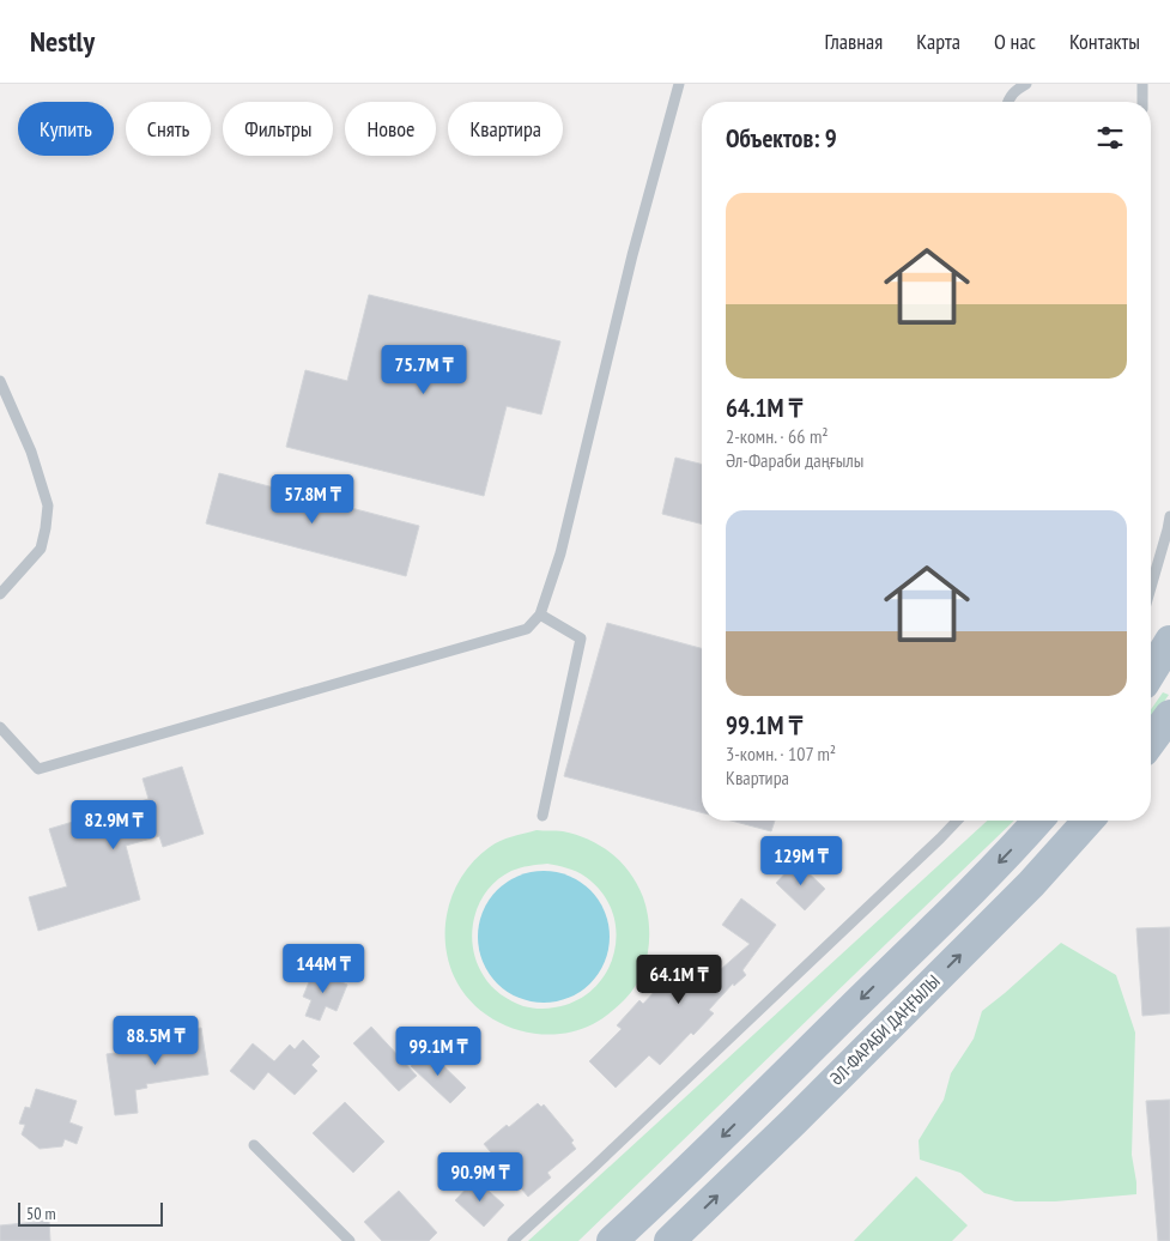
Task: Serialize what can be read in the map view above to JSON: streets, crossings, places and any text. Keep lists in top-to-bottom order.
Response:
{
  "streets": {
    "main road": ["ӘЛ-ФАРАБИ ДАҢҒЫЛЫ"]
  },
  "scale_bar": "50 m",
  "page": {
    "header": "Nestly",
    "nav": [
      "Главная",
      "Карта",
      "О нас",
      "Контакты"
    ],
    "chip": [
      "Купить",
      "Снять",
      "Фильтры",
      "Новое",
      "Квартира"
    ],
    "heading": "Объектов: 9",
    "list": [
      {
        "name": "64.1M ₸",
        "note": "2-комн. · 66 m² · Әл-Фараби даңғылы"
      },
      {
        "name": "99.1M ₸",
        "note": "3-комн. · 107 m² · Квартира"
      }
    ],
    "price": [
      "75.7M ₸",
      "57.8M ₸",
      "82.9M ₸",
      "129M ₸",
      "144M ₸",
      "64.1M ₸",
      "88.5M ₸",
      "99.1M ₸",
      "90.9M ₸"
    ],
    "scale": "50 m"
  }
}
